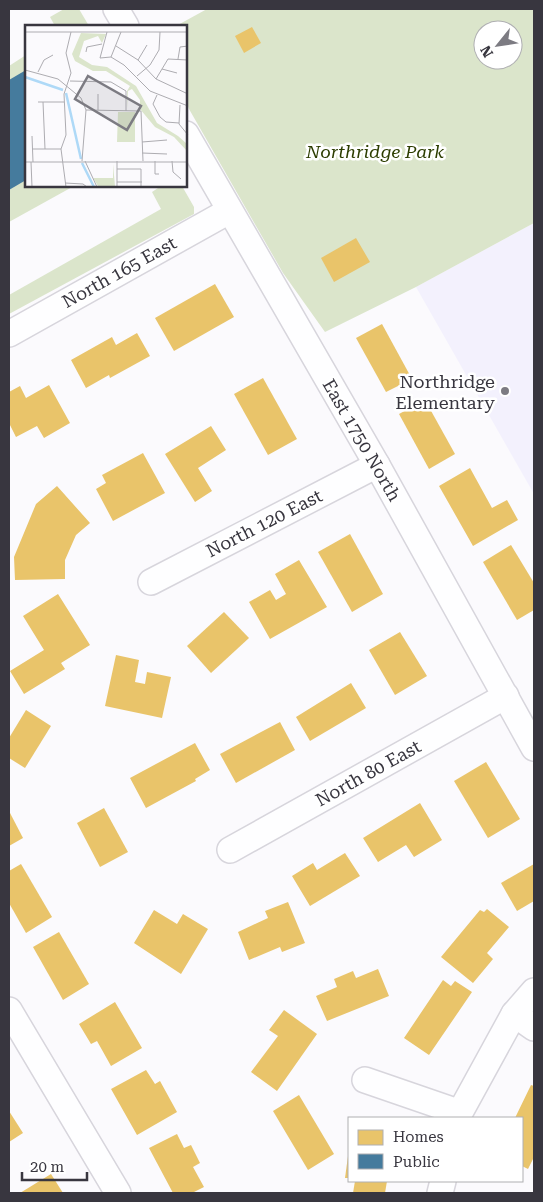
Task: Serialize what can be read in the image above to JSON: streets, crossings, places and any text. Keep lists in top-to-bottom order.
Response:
{
  "streets": {
    "street": [
      "North 165 East",
      "East 1750 North",
      "North 120 East",
      "North 80 East"
    ]
  },
  "crossings": [
    ["North 165 East", "East 1750 North"],
    ["East 1750 North", "North 120 East"],
    ["East 1750 North", "North 80 East"]
  ],
  "parks": ["Northridge Park"],
  "places": ["Northridge Elementary"],
  "legend": ["Homes", "Public"],
  "scale_bar": "20 m",
  "north": "bottom left"
}
